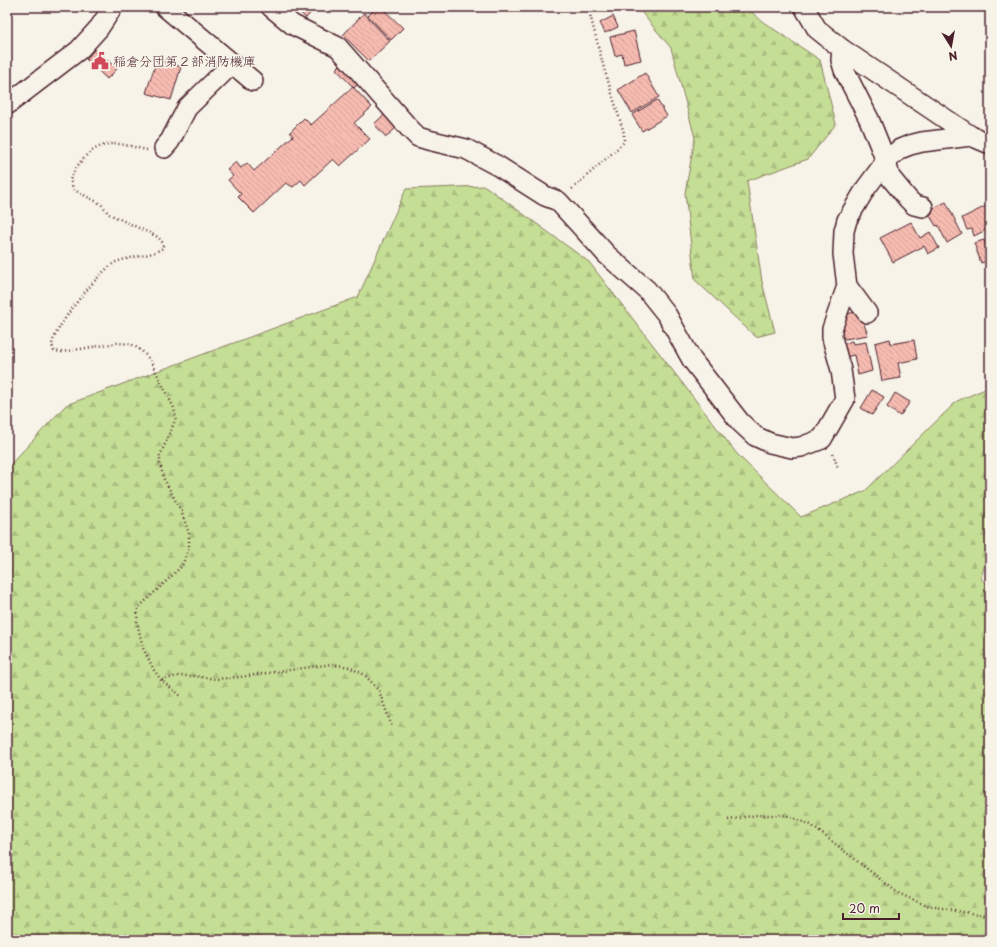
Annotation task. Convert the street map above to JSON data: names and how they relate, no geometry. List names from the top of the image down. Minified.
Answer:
{"places":{"public building":["稲倉分団第２部消防機庫"]},"scale_bar":"20 m","north":"bottom"}
